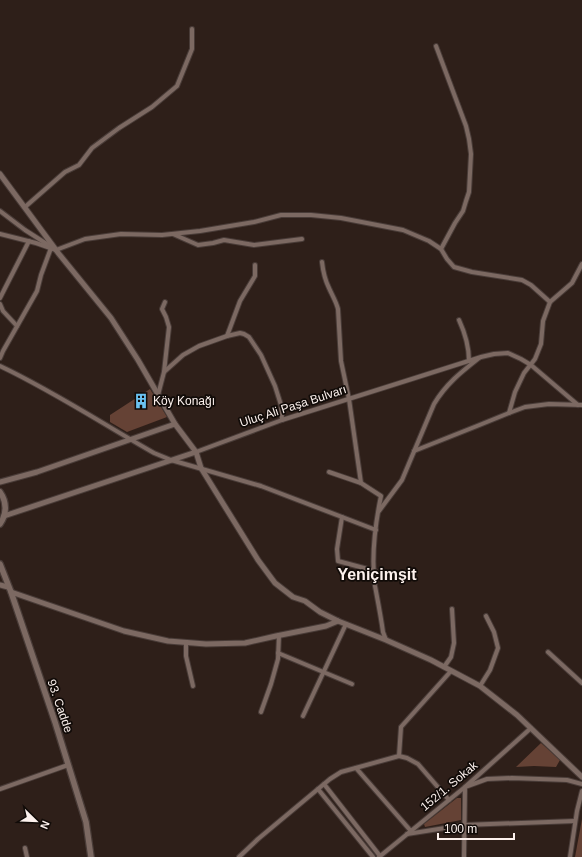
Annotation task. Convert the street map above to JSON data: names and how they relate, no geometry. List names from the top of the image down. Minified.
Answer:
{"streets":{"main road":["93. Cadde"],"street":["Uluç Ali Paşa Bulvarı","152/1. Sokak"]},"districts":["Yeniçimşit"],"places":{"building":["Köy Konağı"]},"scale_bar":"100 m","north":"bottom right"}
